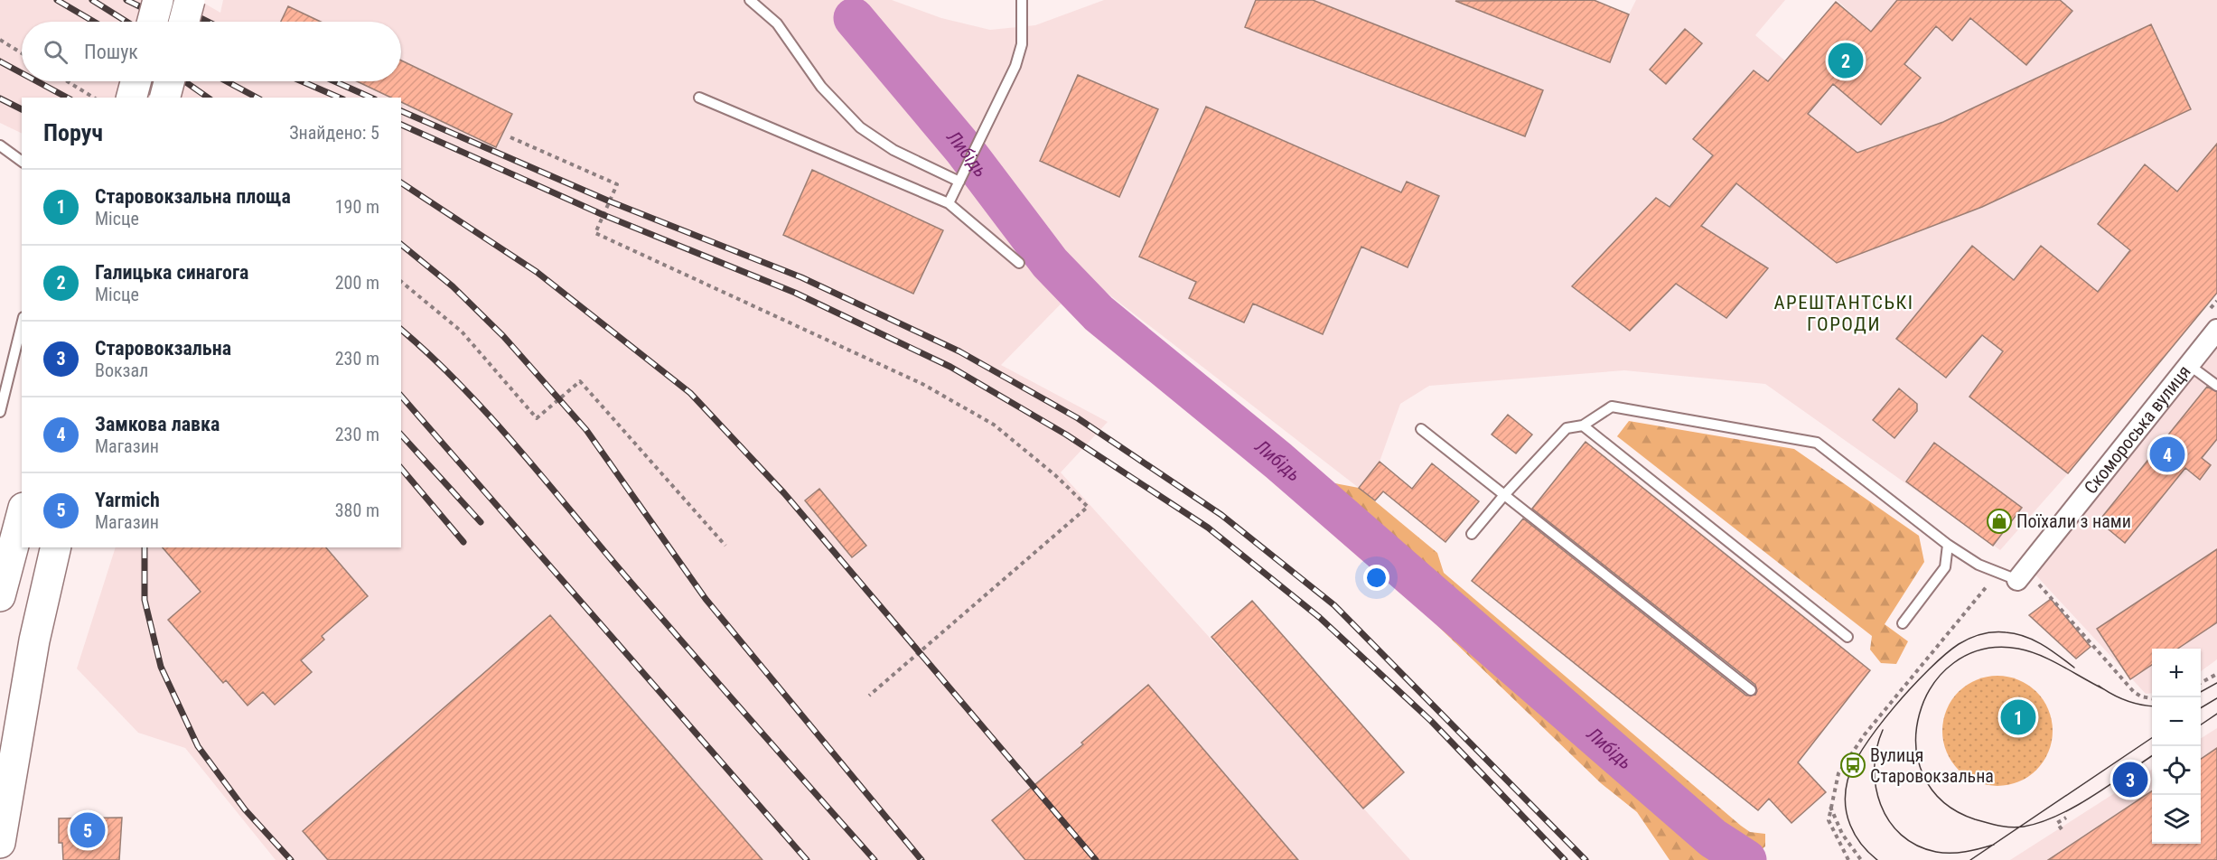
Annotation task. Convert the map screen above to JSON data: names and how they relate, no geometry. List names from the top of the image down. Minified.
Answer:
{"streets":{"street":["Скомороська вулиця"]},"districts":["АРЕШТАНТСЬКІ ГОРОДИ"],"water":["Либідь"],"places":{"shop":["Поїхали з нами"],"bus stop":["Вулиця Старовокзальна"]},"page":{"search":"Пошук","pins":["2","4","1","3","5"],"heading":["Поруч","Знайдено: 5"],"list":[{"mark":"1","name":"Старовокзальна площа","note":"Місце","value":"190 m"},{"mark":"2","name":"Галицька синагога","note":"Місце","value":"200 m"},{"mark":"3","name":"Старовокзальна","note":"Вокзал","value":"230 m"},{"mark":"4","name":"Замкова лавка","note":"Магазин","value":"230 m"},{"mark":"5","name":"Yarmich","note":"Магазин","value":"380 m"}],"map_buttons":["+","−"]}}
